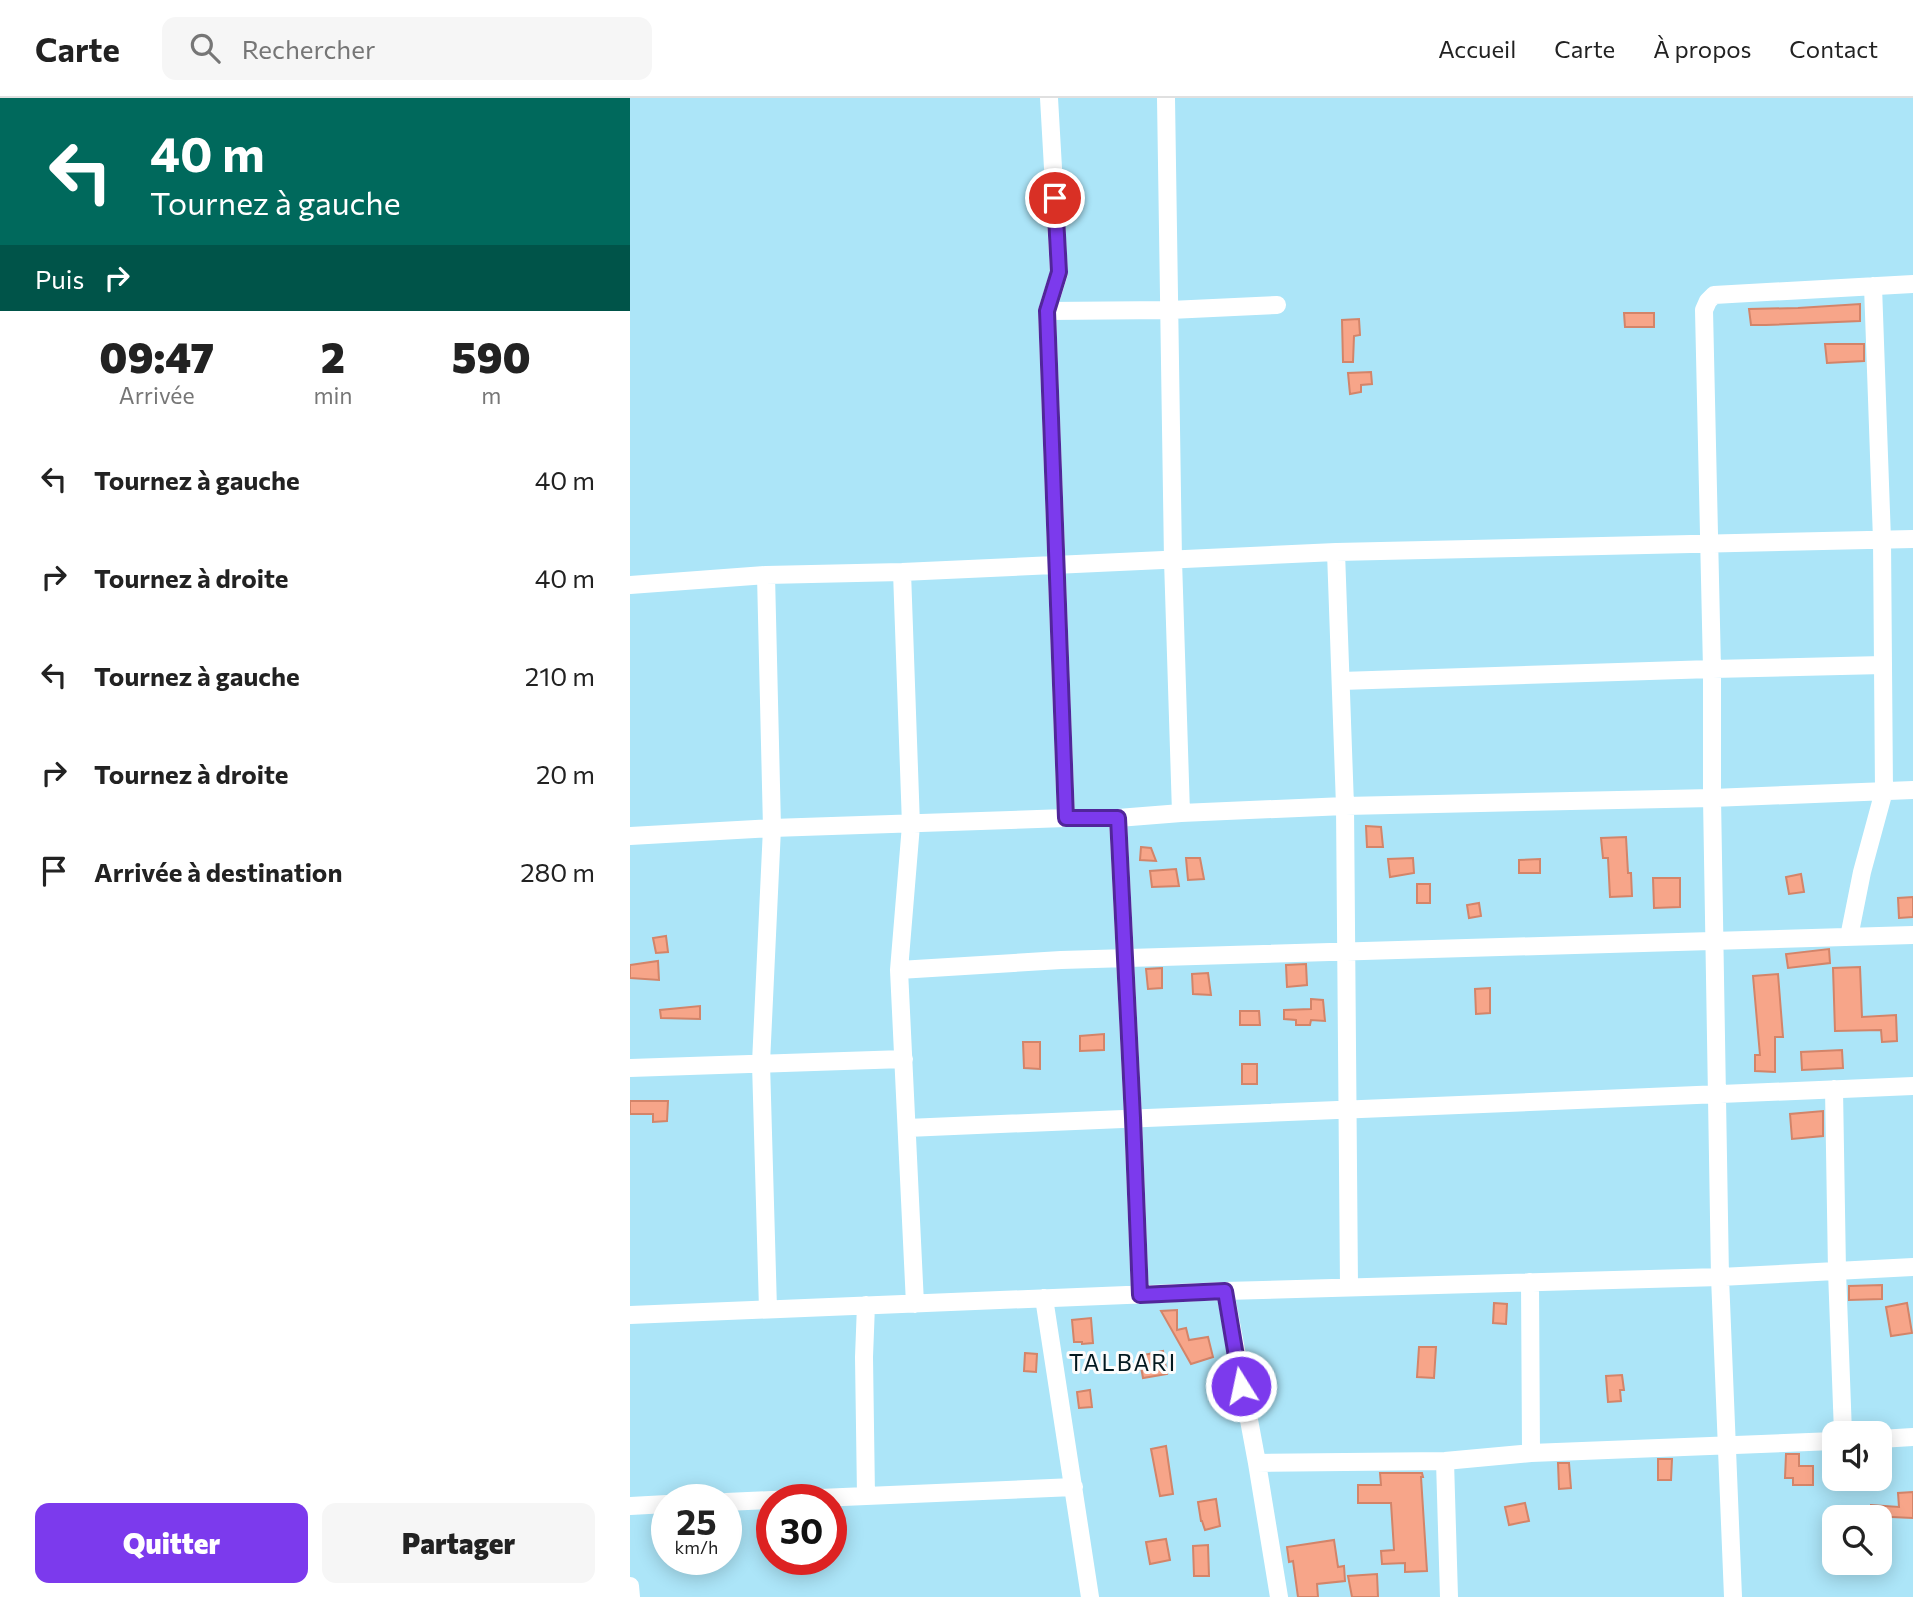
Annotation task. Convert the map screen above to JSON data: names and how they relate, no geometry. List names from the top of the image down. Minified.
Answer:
{"districts":["TALBARI"],"page":{"header":"Carte","search":"Rechercher","nav":["Accueil","Carte","À propos","Contact"],"turn":["40 m","Tournez à gauche"],"then":"Puis","eta":["09:47","Arrivée","2","min","590","m"],"list":[{"name":"Tournez à gauche","value":"40 m"},{"name":"Tournez à droite","value":"40 m"},{"name":"Tournez à gauche","value":"210 m"},{"name":"Tournez à droite","value":"20 m"},{"name":"Arrivée à destination","value":"280 m"}],"speed":"25 km/h","limit":"30","buttons":["Quitter","Partager"]}}
